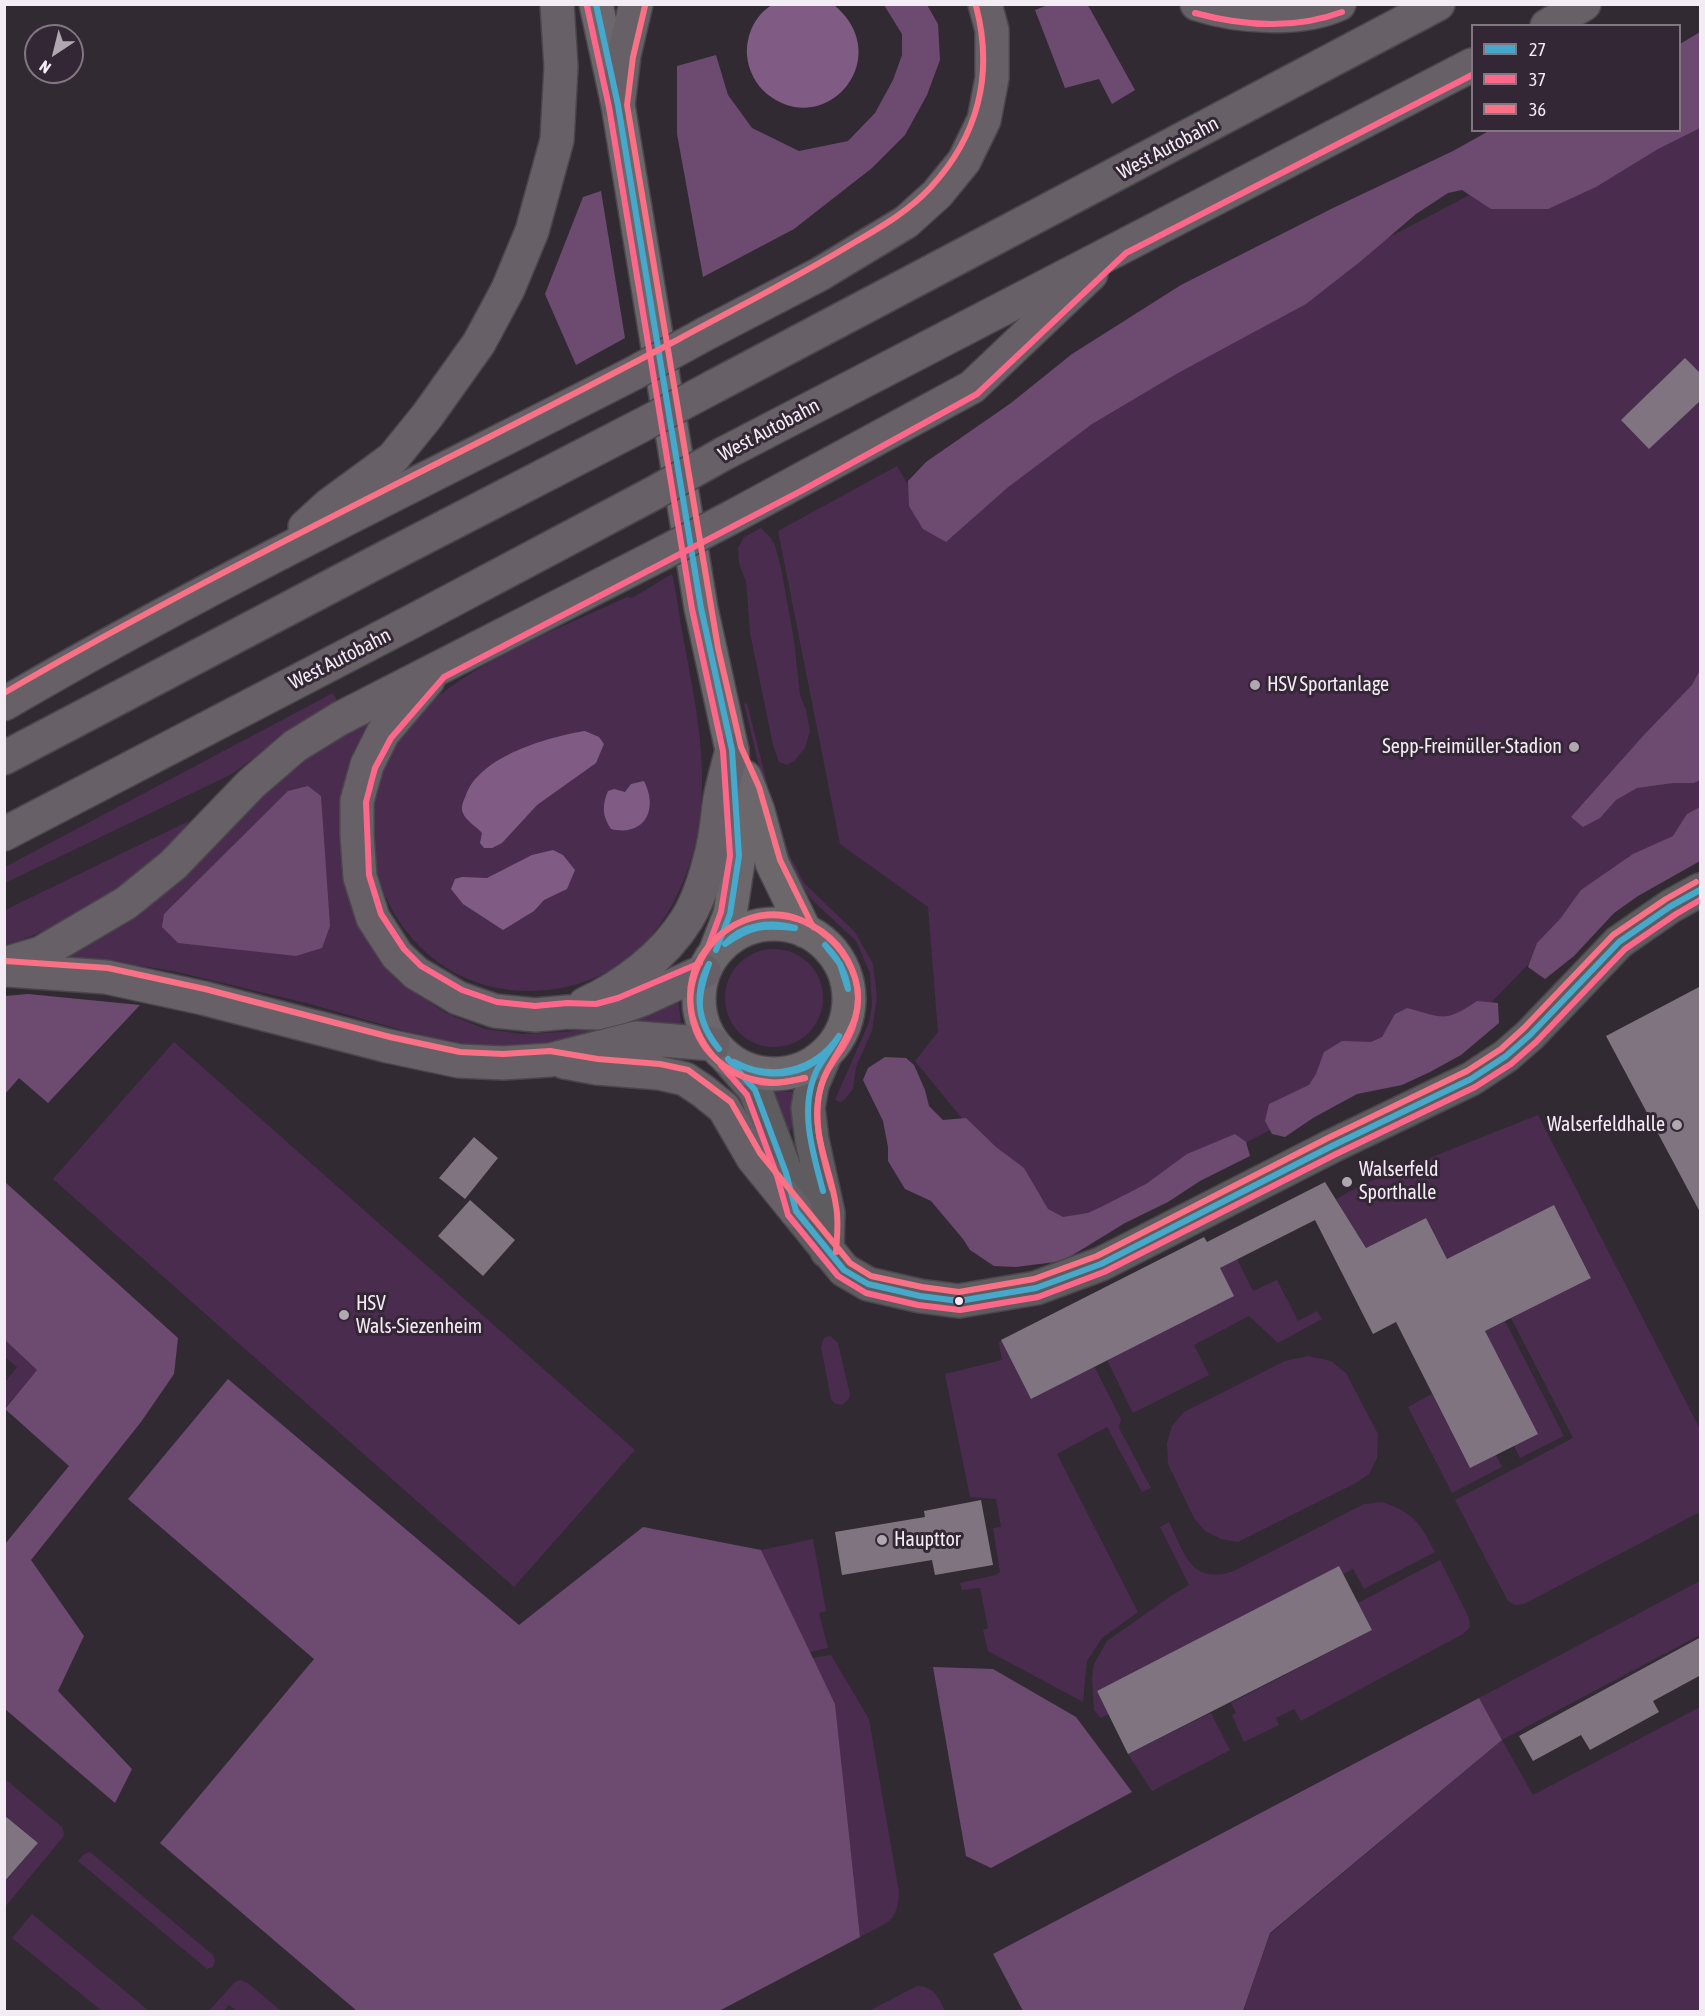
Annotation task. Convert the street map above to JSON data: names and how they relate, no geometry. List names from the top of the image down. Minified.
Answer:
{"streets":{"highway":["West Autobahn"]},"places":["HSV Sportanlage","Sepp-Freimüller-Stadion","Walserfeldhalle","Walserfeld Sporthalle","HSV Wals-Siezenheim","Haupttor"],"lines":["transit line 27","transit line 37","transit line 36"],"legend":["27","37","36"],"north":"bottom left"}
